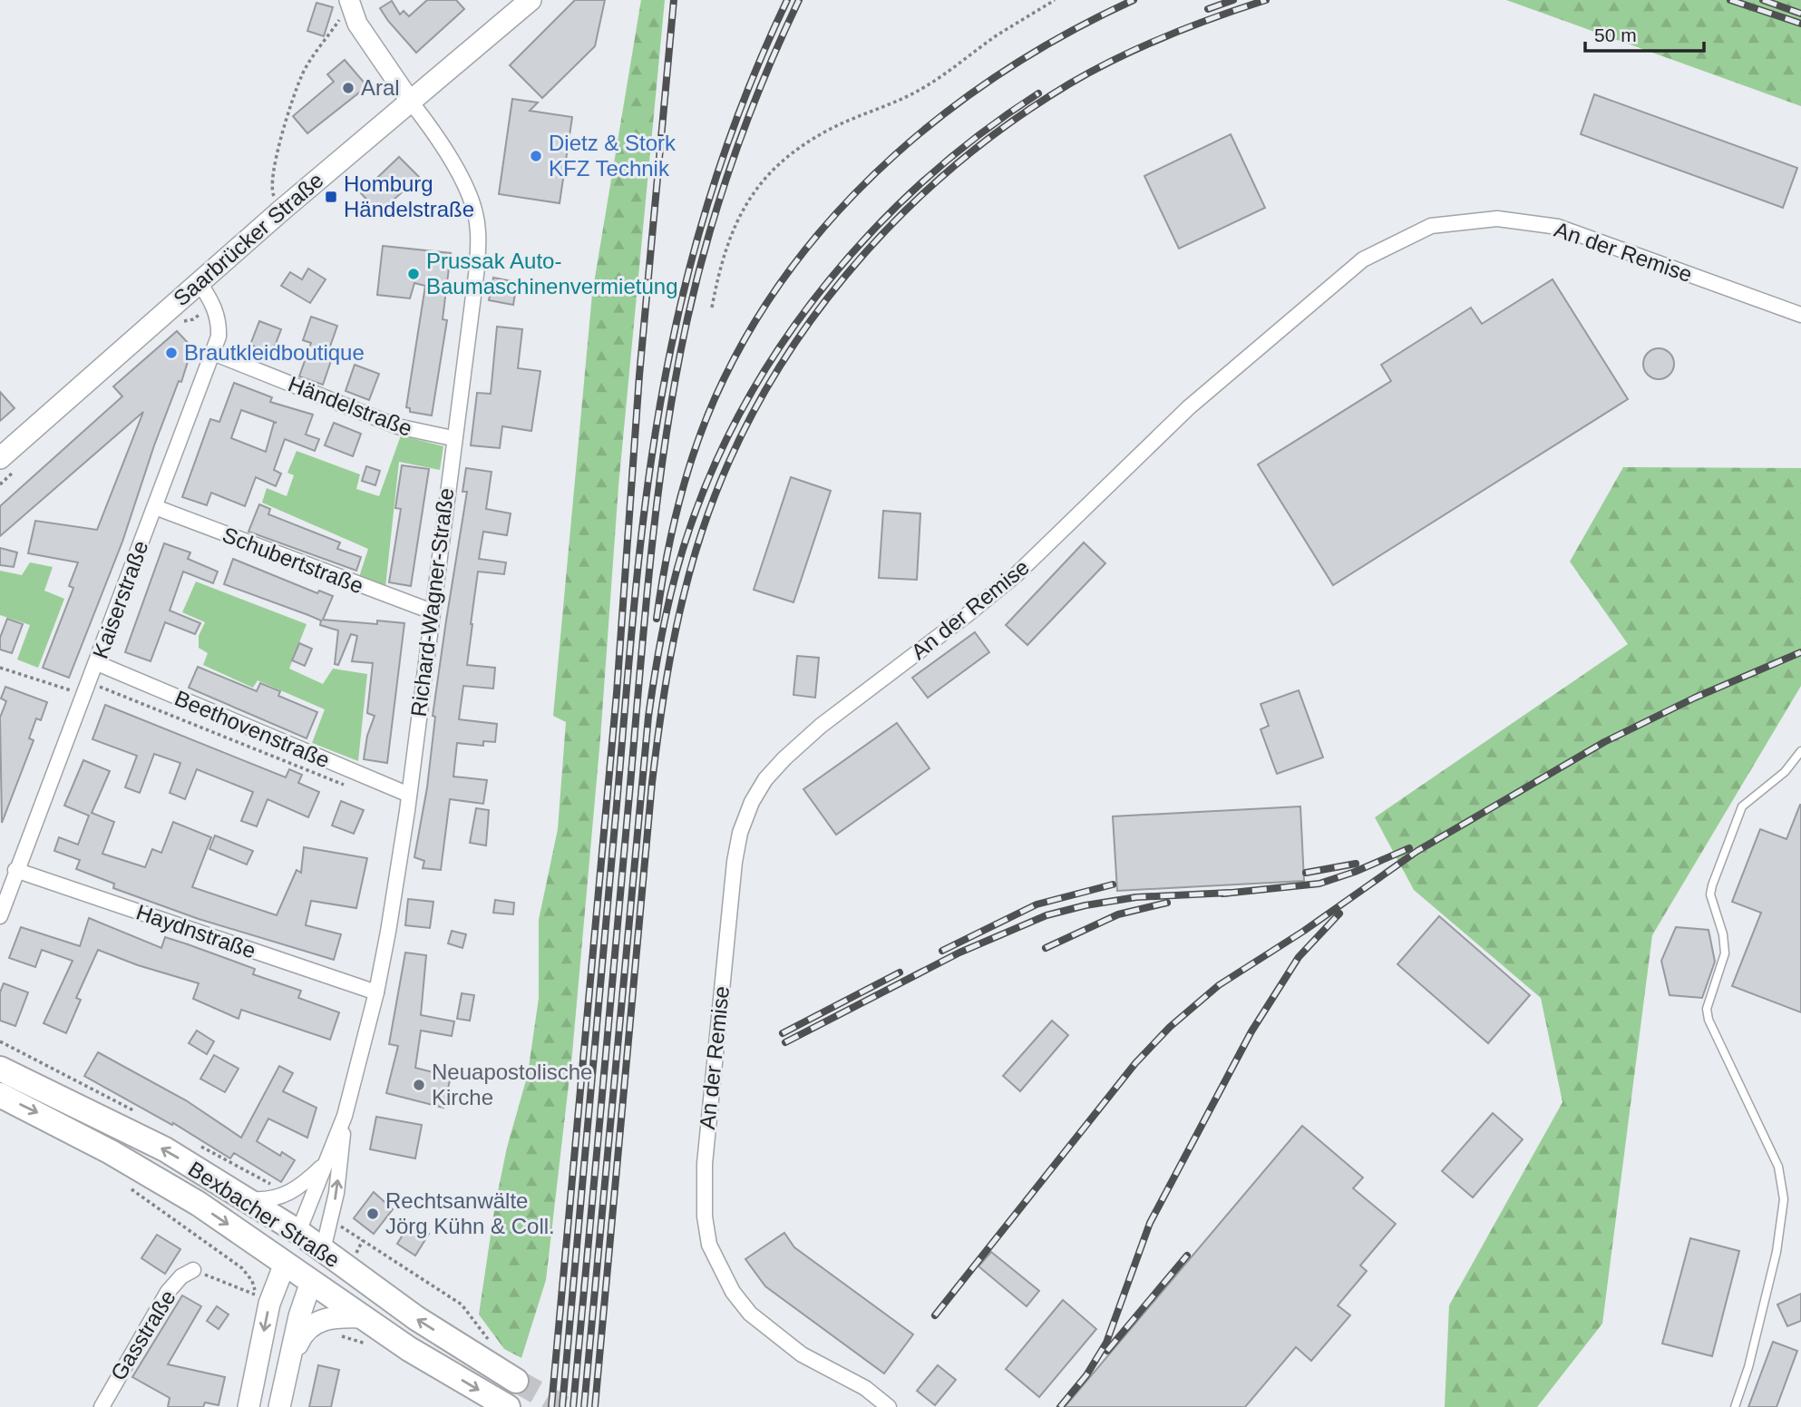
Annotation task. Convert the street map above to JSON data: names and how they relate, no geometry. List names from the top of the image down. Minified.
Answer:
{"streets":{"main road":["Saarbrücker Straße","Bexbacher Straße"],"street":["An der Remise","Händelstraße","Schubertstraße","Kaiserstraße","Richard-Wagner-Straße","Beethovenstraße","Haydnstraße","Gasstraße"]},"crossings":[["Saarbrücker Straße","Kaiserstraße"],["Saarbrücker Straße","Richard-Wagner-Straße"],["Händelstraße","Kaiserstraße"],["Händelstraße","Richard-Wagner-Straße"],["Schubertstraße","Kaiserstraße"],["Schubertstraße","Richard-Wagner-Straße"],["Kaiserstraße","Beethovenstraße"],["Kaiserstraße","Haydnstraße"],["Richard-Wagner-Straße","Beethovenstraße"],["Richard-Wagner-Straße","Haydnstraße"],["Richard-Wagner-Straße","Bexbacher Straße"]],"places":{"other":["Aral","Dietz & Stork KFZ Technik","Prussak Auto- Baumaschinenvermietung","Brautkleidboutique","Neuapostolische Kirche","Rechtsanwälte Jörg Kühn & Coll."],"transit":["Homburg Händelstraße"]},"scale_bar":"50 m"}
